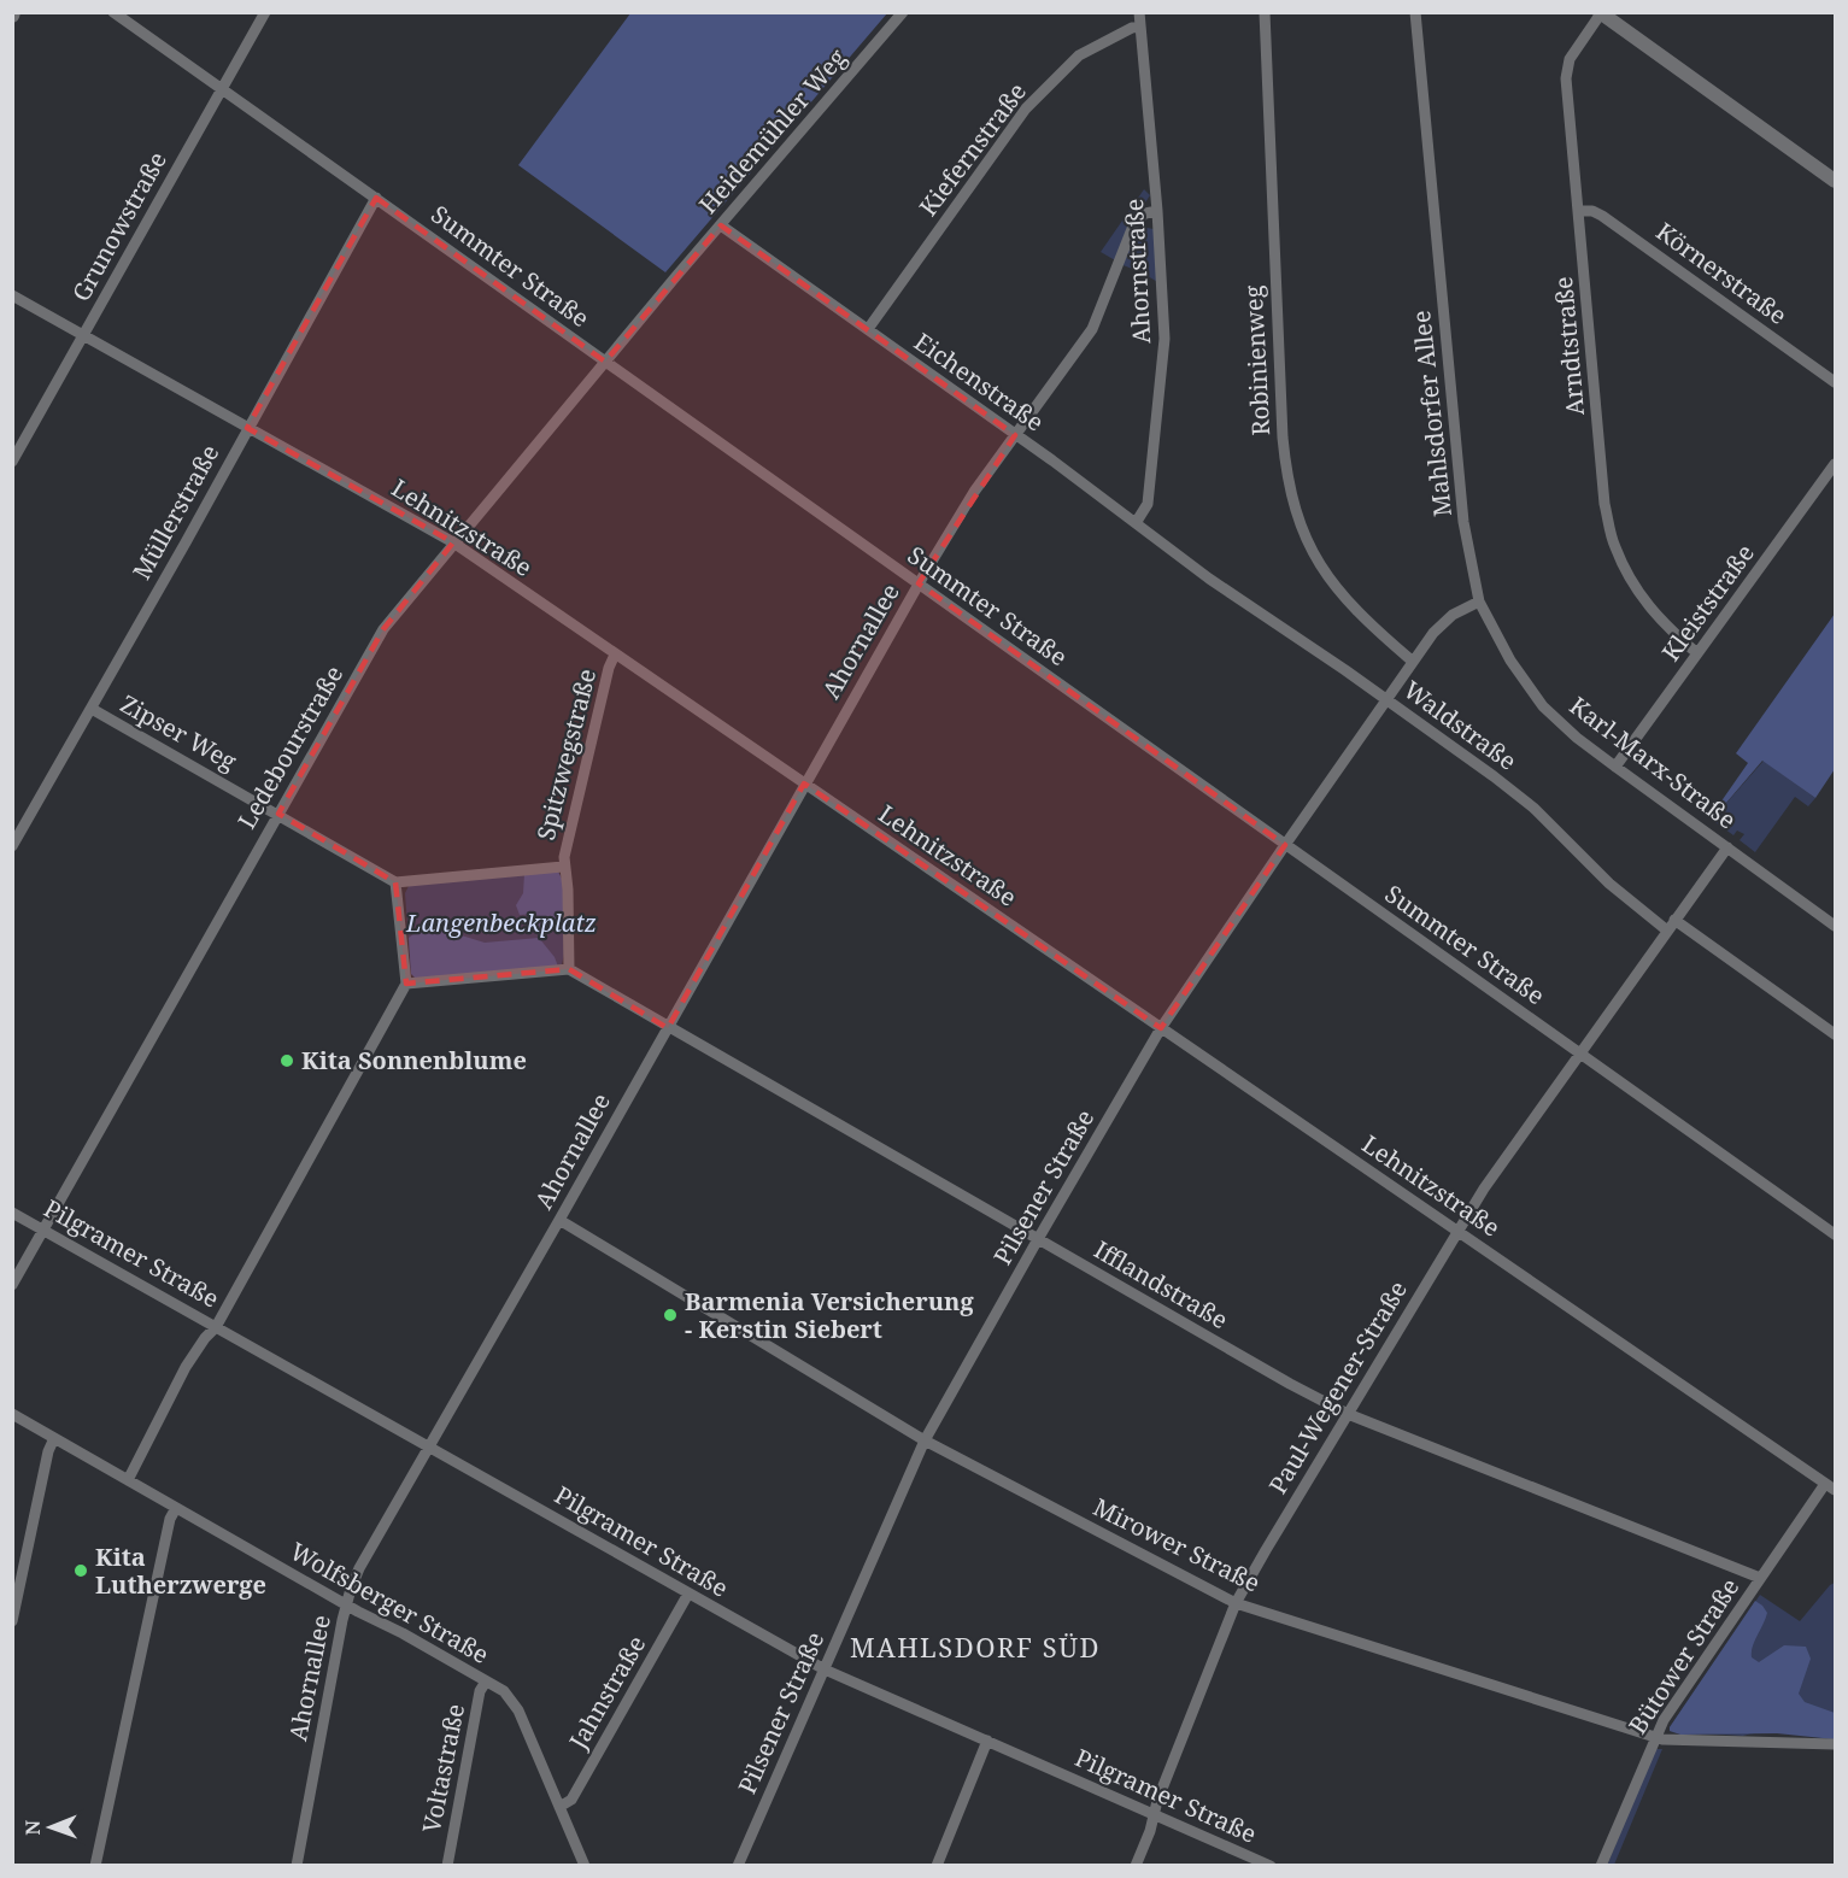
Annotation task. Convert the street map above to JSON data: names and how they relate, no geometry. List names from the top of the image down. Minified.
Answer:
{"streets":{"street":["Heidemühler Weg","Kiefernstraße","Grunowstraße","Summter Straße","Ahornstraße","Körnerstraße","Arndtstraße","Robinienweg","Eichenstraße","Mahlsdorfer Allee","Müllerstraße","Lehnitzstraße","Kleiststraße","Ahornallee","Waldstraße","Zipser Weg","Ledebourstraße","Spitzwegstraße","Karl-Marx-Straße","Pilsener Straße","Pilgramer Straße","Ifflandstraße","Paul-Wegener-Straße","Mirower Straße","Wolfsberger Straße","Bütower Straße","Jahnstraße","Voltastraße"]},"crossings":[["Heidemühler Weg","Eichenstraße"],["Heidemühler Weg","Ledebourstraße"],["Kiefernstraße","Ahornstraße"],["Kiefernstraße","Eichenstraße"],["Grunowstraße","Summter Straße"],["Grunowstraße","Lehnitzstraße"],["Summter Straße","Müllerstraße"],["Summter Straße","Ahornallee"],["Summter Straße","Ledebourstraße"],["Summter Straße","Pilsener Straße"],["Summter Straße","Paul-Wegener-Straße"],["Ahornstraße","Eichenstraße"],["Ahornstraße","Ahornallee"],["Körnerstraße","Arndtstraße"],["Arndtstraße","Kleiststraße"],["Eichenstraße","Ahornallee"],["Eichenstraße","Waldstraße"],["Mahlsdorfer Allee","Karl-Marx-Straße"],["Müllerstraße","Lehnitzstraße"],["Müllerstraße","Zipser Weg"],["Lehnitzstraße","Ahornallee"],["Lehnitzstraße","Ledebourstraße"],["Lehnitzstraße","Spitzwegstraße"],["Lehnitzstraße","Pilsener Straße"],["Lehnitzstraße","Paul-Wegener-Straße"],["Lehnitzstraße","Bütower Straße"],["Kleiststraße","Karl-Marx-Straße"],["Ahornallee","Pilgramer Straße"],["Ahornallee","Ifflandstraße"],["Ahornallee","Mirower Straße"],["Ahornallee","Wolfsberger Straße"],["Waldstraße","Pilsener Straße"],["Waldstraße","Paul-Wegener-Straße"],["Zipser Weg","Ledebourstraße"],["Ledebourstraße","Pilgramer Straße"],["Karl-Marx-Straße","Paul-Wegener-Straße"],["Pilsener Straße","Pilgramer Straße"],["Pilsener Straße","Ifflandstraße"],["Pilsener Straße","Mirower Straße"],["Pilgramer Straße","Paul-Wegener-Straße"],["Pilgramer Straße","Jahnstraße"],["Ifflandstraße","Paul-Wegener-Straße"],["Ifflandstraße","Bütower Straße"],["Paul-Wegener-Straße","Mirower Straße"],["Mirower Straße","Bütower Straße"],["Wolfsberger Straße","Jahnstraße"],["Wolfsberger Straße","Voltastraße"]],"districts":["MAHLSDORF SÜD"],"parks":["Langenbeckplatz"],"places":["Kita Sonnenblume","Barmenia Versicherung - Kerstin Siebert","Kita Lutherzwerge"],"north":"left"}
